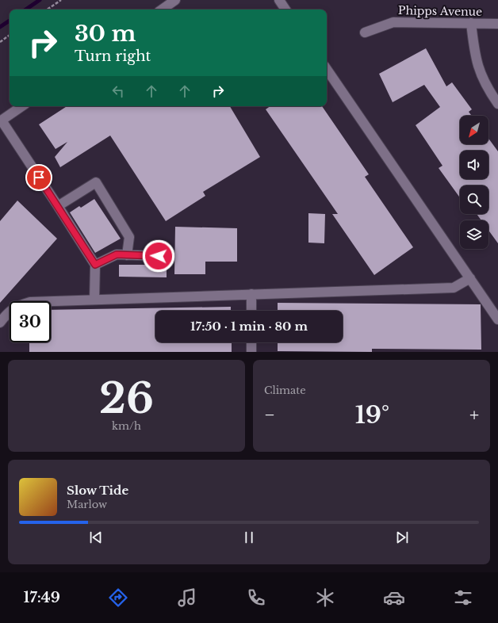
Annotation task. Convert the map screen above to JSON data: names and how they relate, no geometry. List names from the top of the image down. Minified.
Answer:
{"streets":{"street":["Phipps Avenue"]},"north":"bottom left","page":{"turn":["30 m","Turn right"],"limit":"30","trip":"17:50 · 1 min · 80 m","tile":[["26","km/h"],"Climate"],"heat":["−","19°","+"],"song":["Slow Tide","Marlow"],"tabs":"17:49"}}
